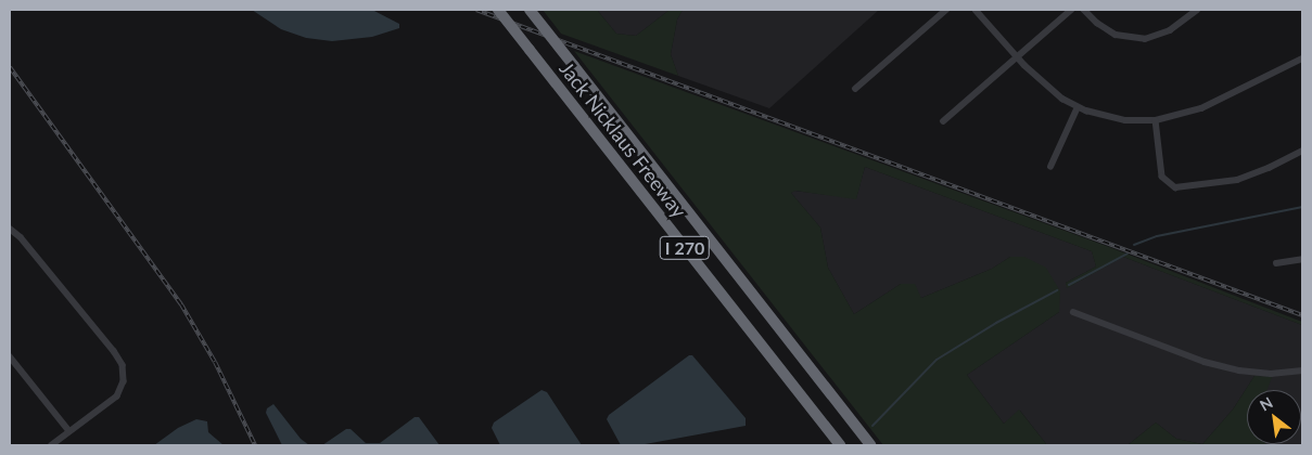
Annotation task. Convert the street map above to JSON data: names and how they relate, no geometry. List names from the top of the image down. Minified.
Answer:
{"streets":{"highway":["Jack Nicklaus Freeway","I 270"]},"north":"top left"}
